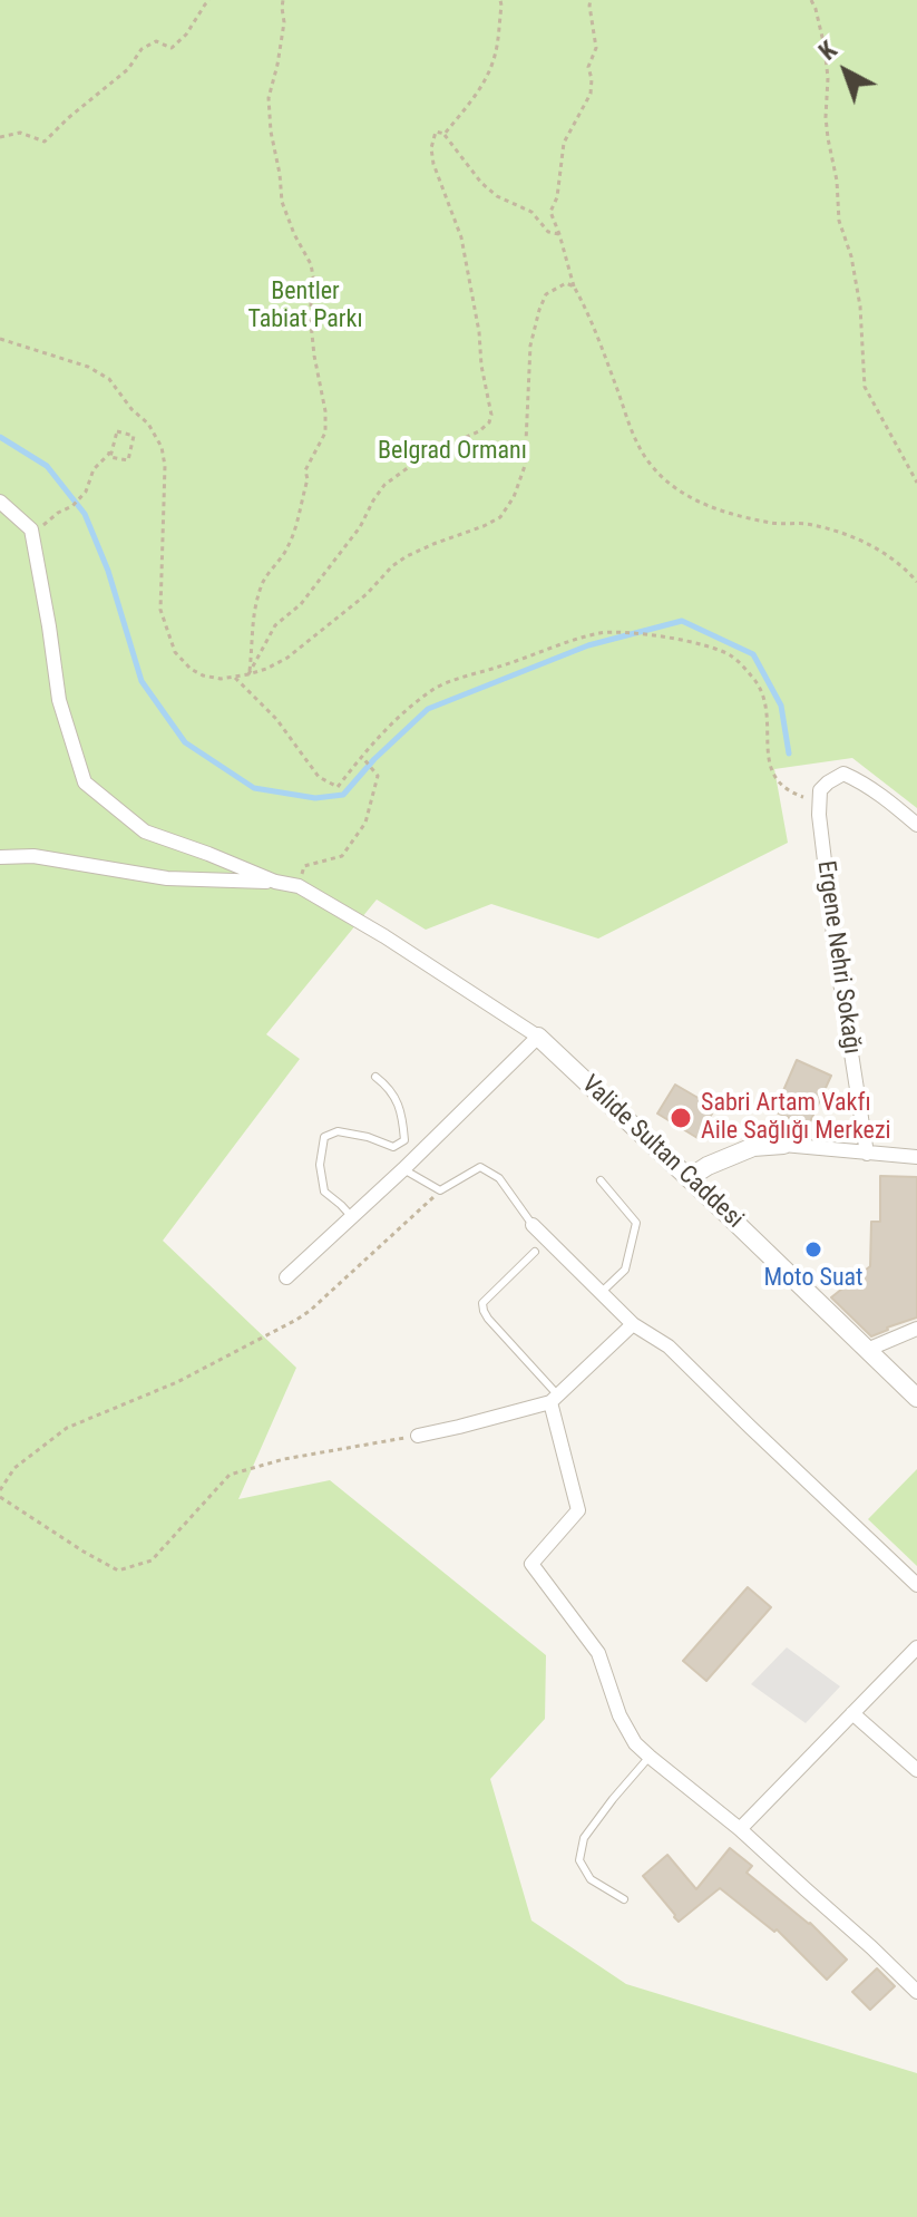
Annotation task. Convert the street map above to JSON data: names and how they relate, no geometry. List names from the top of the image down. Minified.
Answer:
{"streets":{"street":["Ergene Nehri Sokağı","Valide Sultan Caddesi"]},"parks":["Bentler Tabiat Parkı","Belgrad Ormanı"],"places":["Sabri Artam Vakfı Aile Sağlığı Merkezi","Moto Suat"],"north":"top left"}
